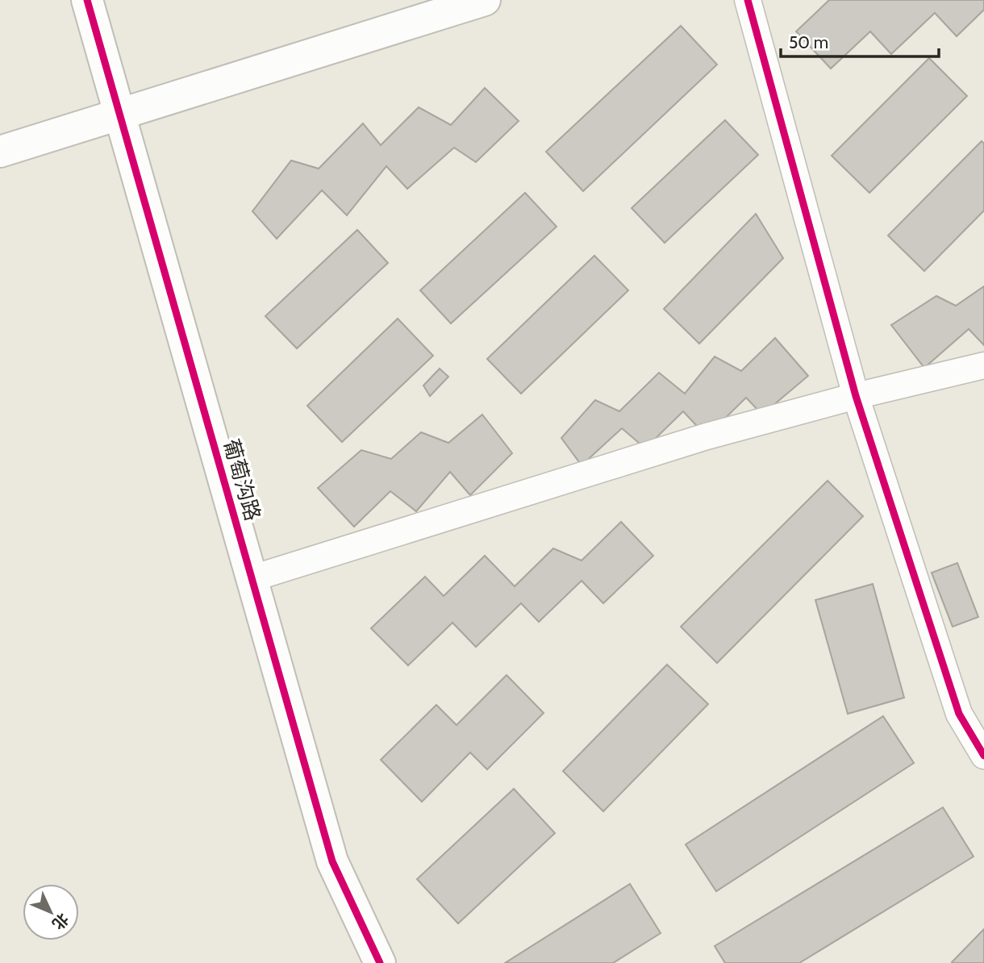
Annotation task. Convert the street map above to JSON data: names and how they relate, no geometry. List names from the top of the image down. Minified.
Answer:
{"streets":{"street":["葡萄沟路"]},"scale_bar":"50 m","north":"bottom right"}
